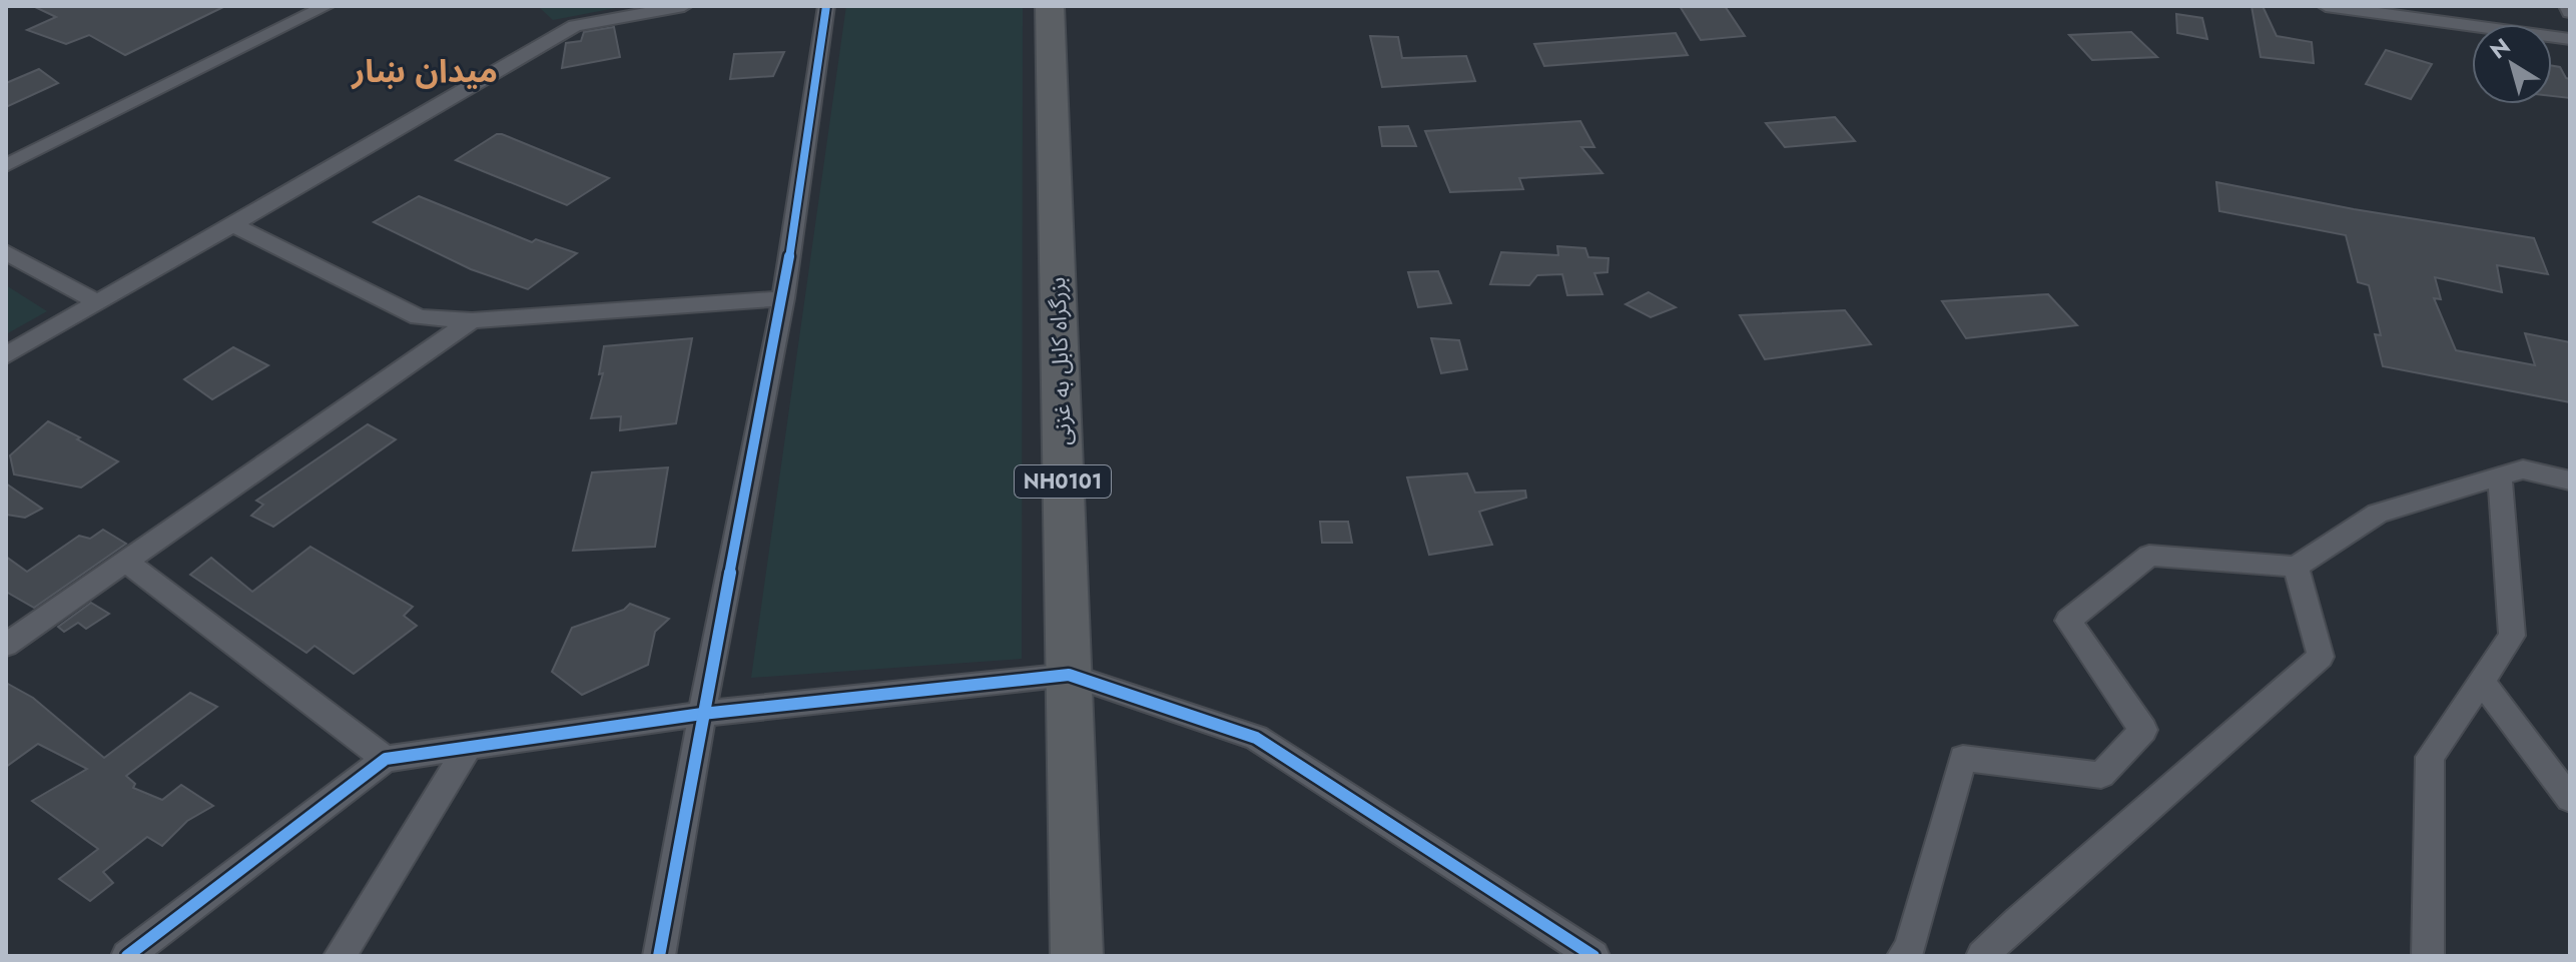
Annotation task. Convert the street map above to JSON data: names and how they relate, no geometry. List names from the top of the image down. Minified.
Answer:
{"streets":{"highway":["بزرگراه کابل به غزنی","NH0101"]},"districts":["میدان ښار"],"north":"top left"}
